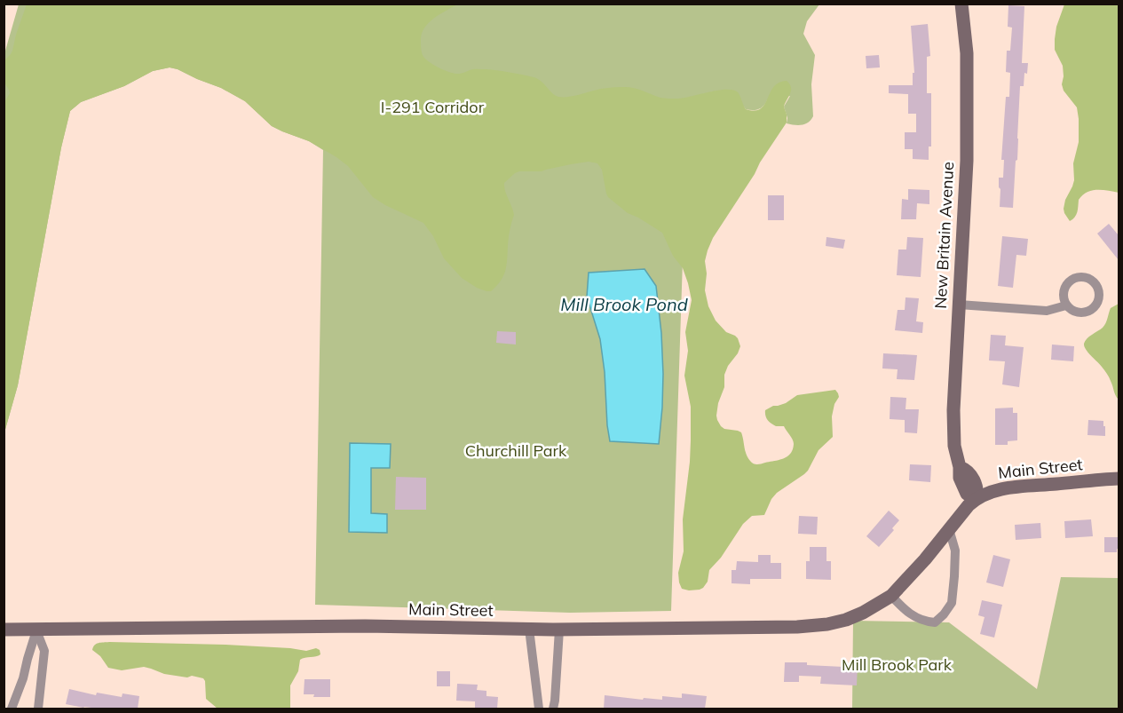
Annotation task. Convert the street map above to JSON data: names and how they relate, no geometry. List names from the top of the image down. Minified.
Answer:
{"streets":{"main road":["New Britain Avenue","Main Street"]},"crossings":[["New Britain Avenue","Main Street"]],"water":["Mill Brook Pond"],"parks":["I-291 Corridor","Churchill Park","Mill Brook Park"]}
